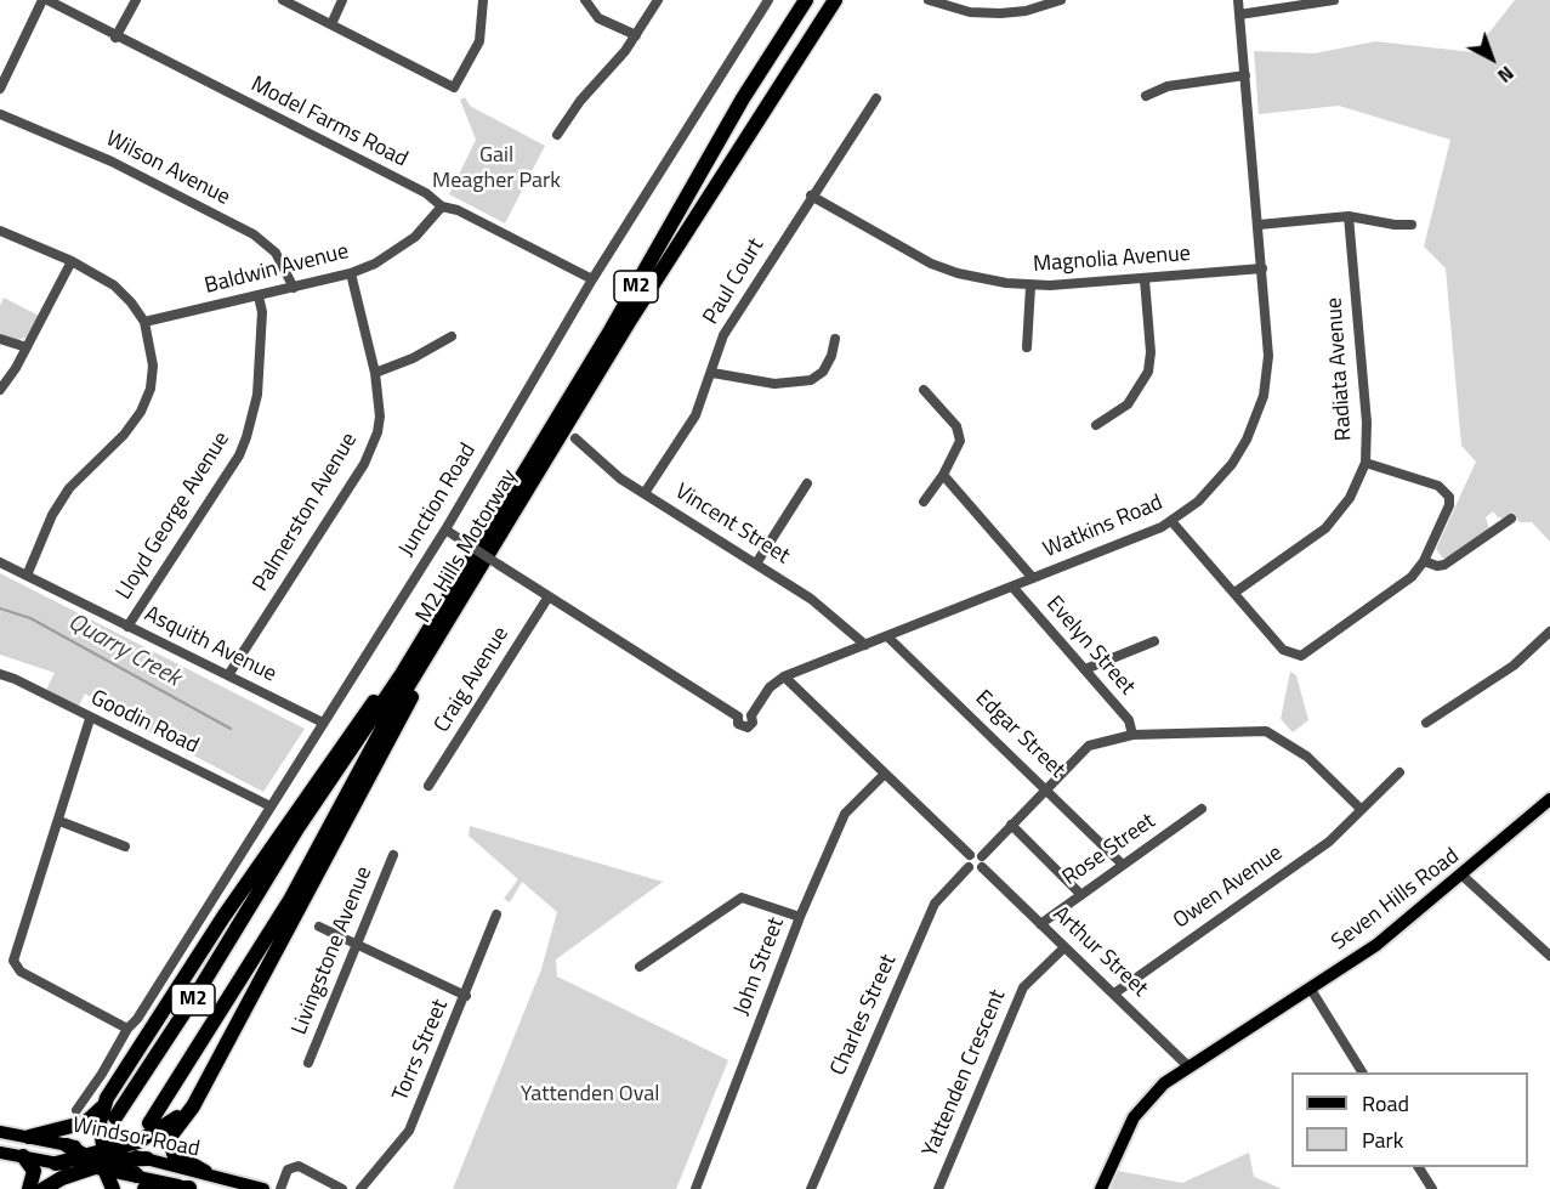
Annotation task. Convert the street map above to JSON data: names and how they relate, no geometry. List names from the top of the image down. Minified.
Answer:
{"streets":{"highway":["M2","M2 Hills Motorway"],"main road":["Seven Hills Road","Windsor Road"],"street":["Model Farms Road","Wilson Avenue","Magnolia Avenue","Baldwin Avenue","Paul Court","Radiata Avenue","Junction Road","Palmerston Avenue","Lloyd George Avenue","Vincent Street","Watkins Road","Asquith Avenue","Evelyn Street","Craig Avenue","Goodin Road","Edgar Street","Rose Street","Owen Avenue","Livingstone Avenue","Arthur Street","John Street","Charles Street","Torrs Street","Yattenden Crescent"]},"crossings":[["Model Farms Road","Baldwin Avenue"],["Model Farms Road","Junction Road"],["Wilson Avenue","Baldwin Avenue"],["Magnolia Avenue","Paul Court"],["Magnolia Avenue","Watkins Road"],["Baldwin Avenue","Palmerston Avenue"],["Baldwin Avenue","Lloyd George Avenue"],["Paul Court","Vincent Street"],["Junction Road","Asquith Avenue"],["Junction Road","Goodin Road"],["Palmerston Avenue","Asquith Avenue"],["Lloyd George Avenue","Asquith Avenue"],["Vincent Street","Watkins Road"],["Watkins Road","Evelyn Street"],["Watkins Road","Craig Avenue"],["Watkins Road","Edgar Street"],["Edgar Street","Rose Street"],["Rose Street","Arthur Street"],["Owen Avenue","Arthur Street"],["Seven Hills Road","Arthur Street"],["Arthur Street","Yattenden Crescent"]],"water":["Quarry Creek"],"parks":["Gail Meagher Park","Yattenden Oval"],"legend":["Road","Park"],"north":"bottom right"}
